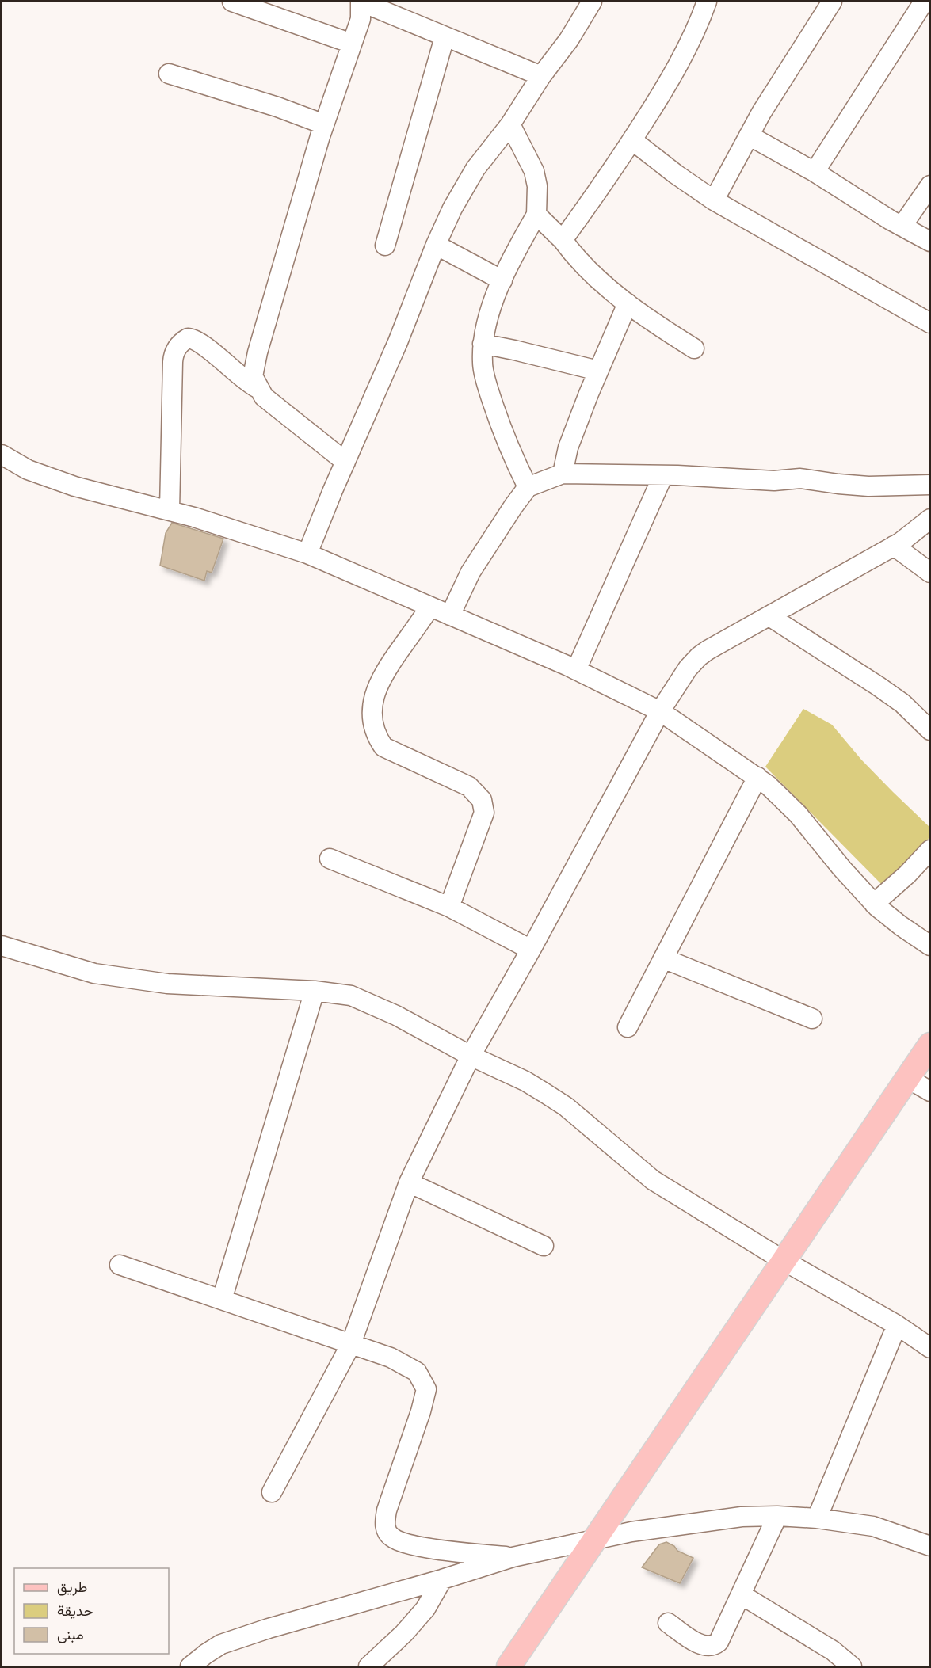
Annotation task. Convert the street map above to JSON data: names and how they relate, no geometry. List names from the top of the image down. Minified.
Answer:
{"legend":["طريق","حديقة","مبنى"]}
